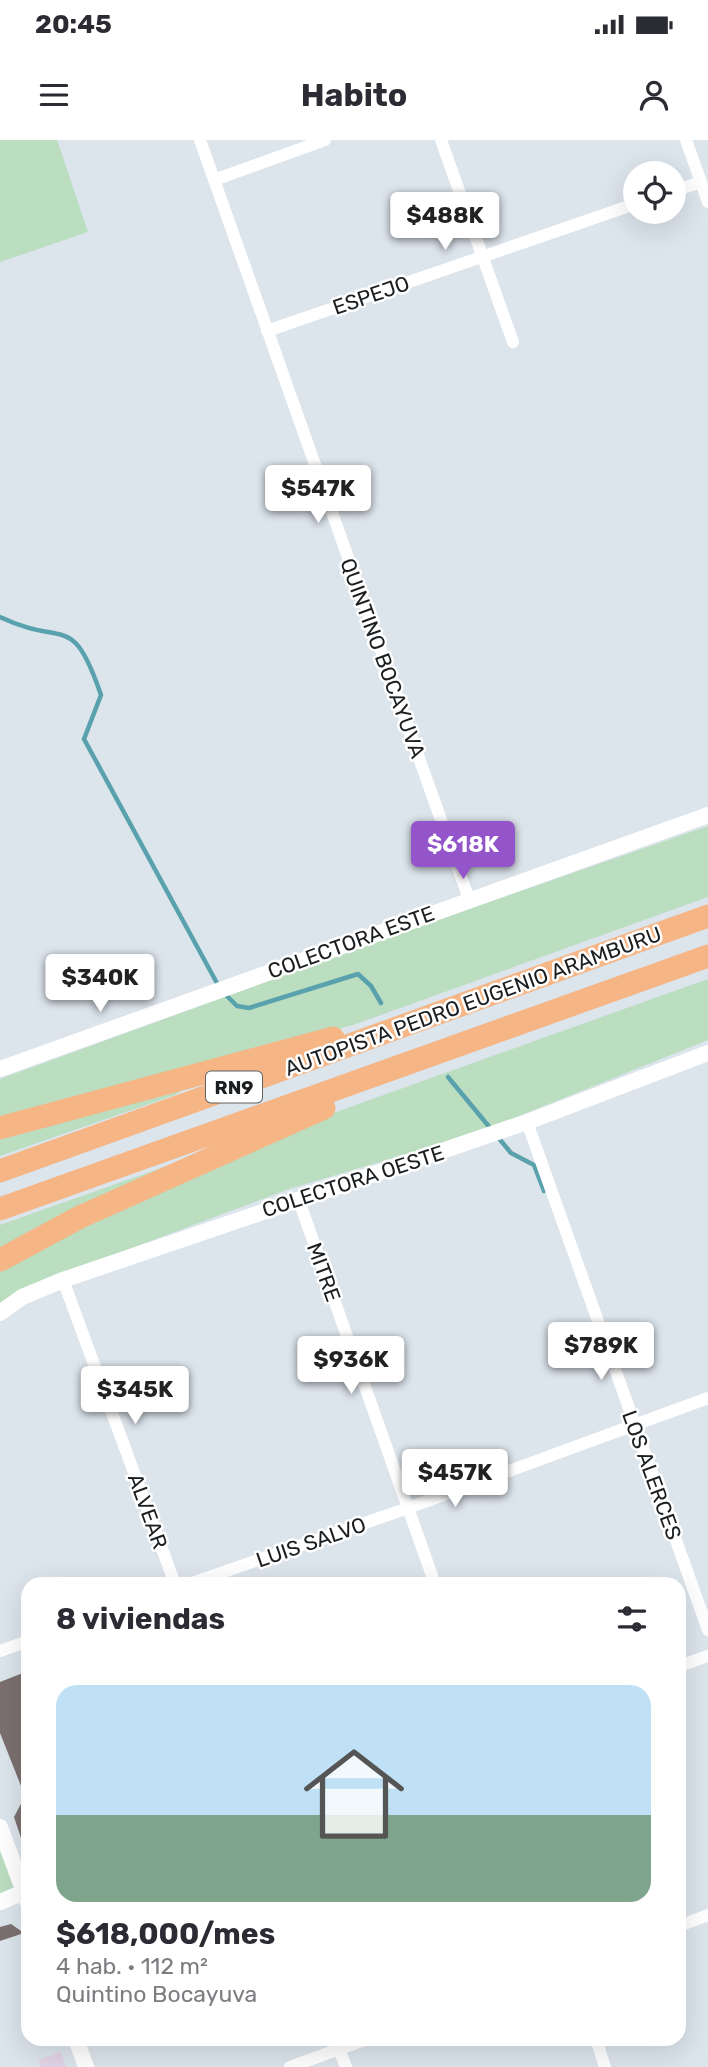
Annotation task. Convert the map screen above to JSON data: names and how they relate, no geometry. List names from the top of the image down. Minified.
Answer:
{"streets":{"highway":["AUTOPISTA PEDRO EUGENIO ARAMBURU","RN9"],"street":["ESPEJO","QUINTINO BOCAYUVA","COLECTORA ESTE","COLECTORA OESTE","MITRE","LOS ALERCES","ALVEAR","LUIS SALVO"]},"crossings":[["ESPEJO","QUINTINO BOCAYUVA"],["QUINTINO BOCAYUVA","COLECTORA ESTE"],["COLECTORA OESTE","MITRE"],["COLECTORA OESTE","LOS ALERCES"],["COLECTORA OESTE","ALVEAR"],["MITRE","LUIS SALVO"],["LOS ALERCES","LUIS SALVO"]],"page":{"status":"20:45","header":"Habito","price":["$488K","$547K","$618K","$340K","$789K","$936K","$345K","$457K"],"heading":"8 viviendas","list":[{"name":"$618,000/mes","note":"4 hab. · 112 m² · Quintino Bocayuva"}]}}
